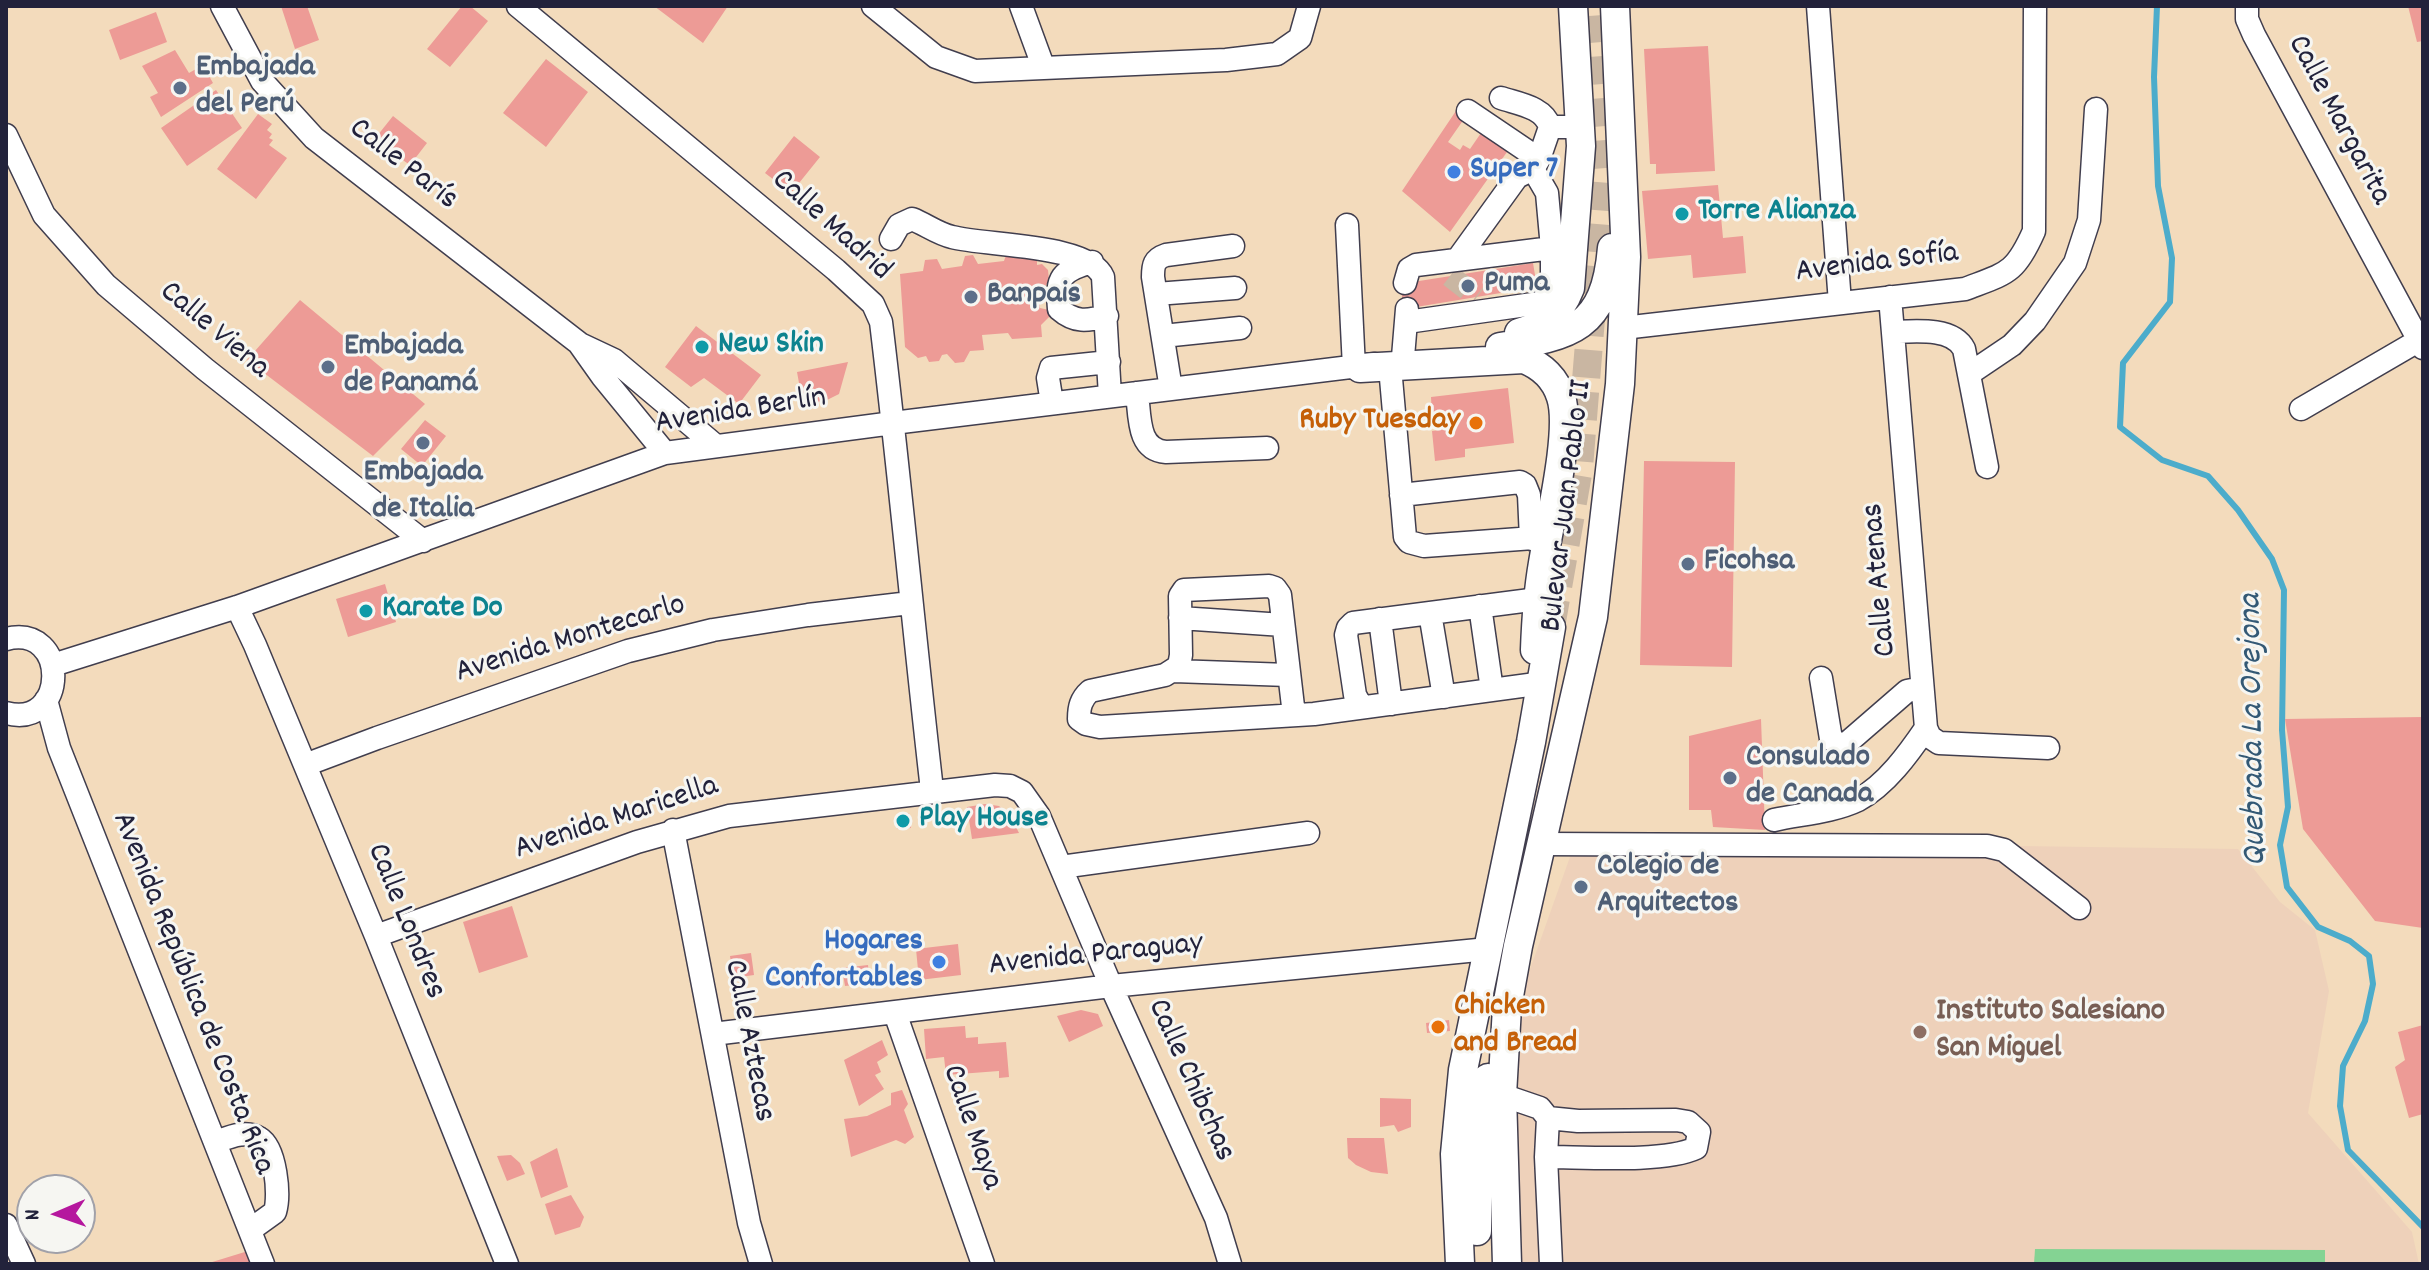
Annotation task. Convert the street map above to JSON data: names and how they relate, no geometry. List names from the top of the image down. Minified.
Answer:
{"streets":{"main road":["Bulevar Juan Pablo II"],"street":["Calle Margarita","Calle París","Calle Madrid","Avenida Sofía","Calle Viena","Avenida Berlín","Calle Atenas","Avenida Montecarlo","Avenida Maricella","Calle Londres","Avenida Paraguay","Avenida República de Costa Rica","Calle Aztecas","Calle Chibchas","Calle Maya"]},"crossings":[["Calle París","Avenida Berlín"],["Calle Madrid","Avenida Berlín"],["Calle Madrid","Avenida Montecarlo"],["Calle Madrid","Avenida Maricella"],["Calle Madrid","Calle Chibchas"],["Avenida Sofía","Bulevar Juan Pablo II"],["Avenida Sofía","Calle Atenas"],["Calle Viena","Avenida Berlín"],["Avenida Berlín","Calle Londres"],["Bulevar Juan Pablo II","Avenida Paraguay"],["Avenida Montecarlo","Calle Londres"],["Avenida Maricella","Calle Londres"],["Avenida Maricella","Calle Aztecas"],["Avenida Maricella","Calle Chibchas"],["Avenida Paraguay","Calle Aztecas"],["Avenida Paraguay","Calle Chibchas"],["Avenida Paraguay","Calle Maya"]],"water":["Quebrada La Orejona"],"places":["Embajada del Perú","Super 7","Torre Alianza","Puma","Banpais","New Skin","Embajada de Panamá","Ruby Tuesday","Embajada de Italia","Ficohsa","Karate Do","Consulado de Canada","Play House","Colegio de Arquitectos","Hogares Confortables","Chicken and Bread","Instituto Salesiano San Miguel"],"north":"left"}
